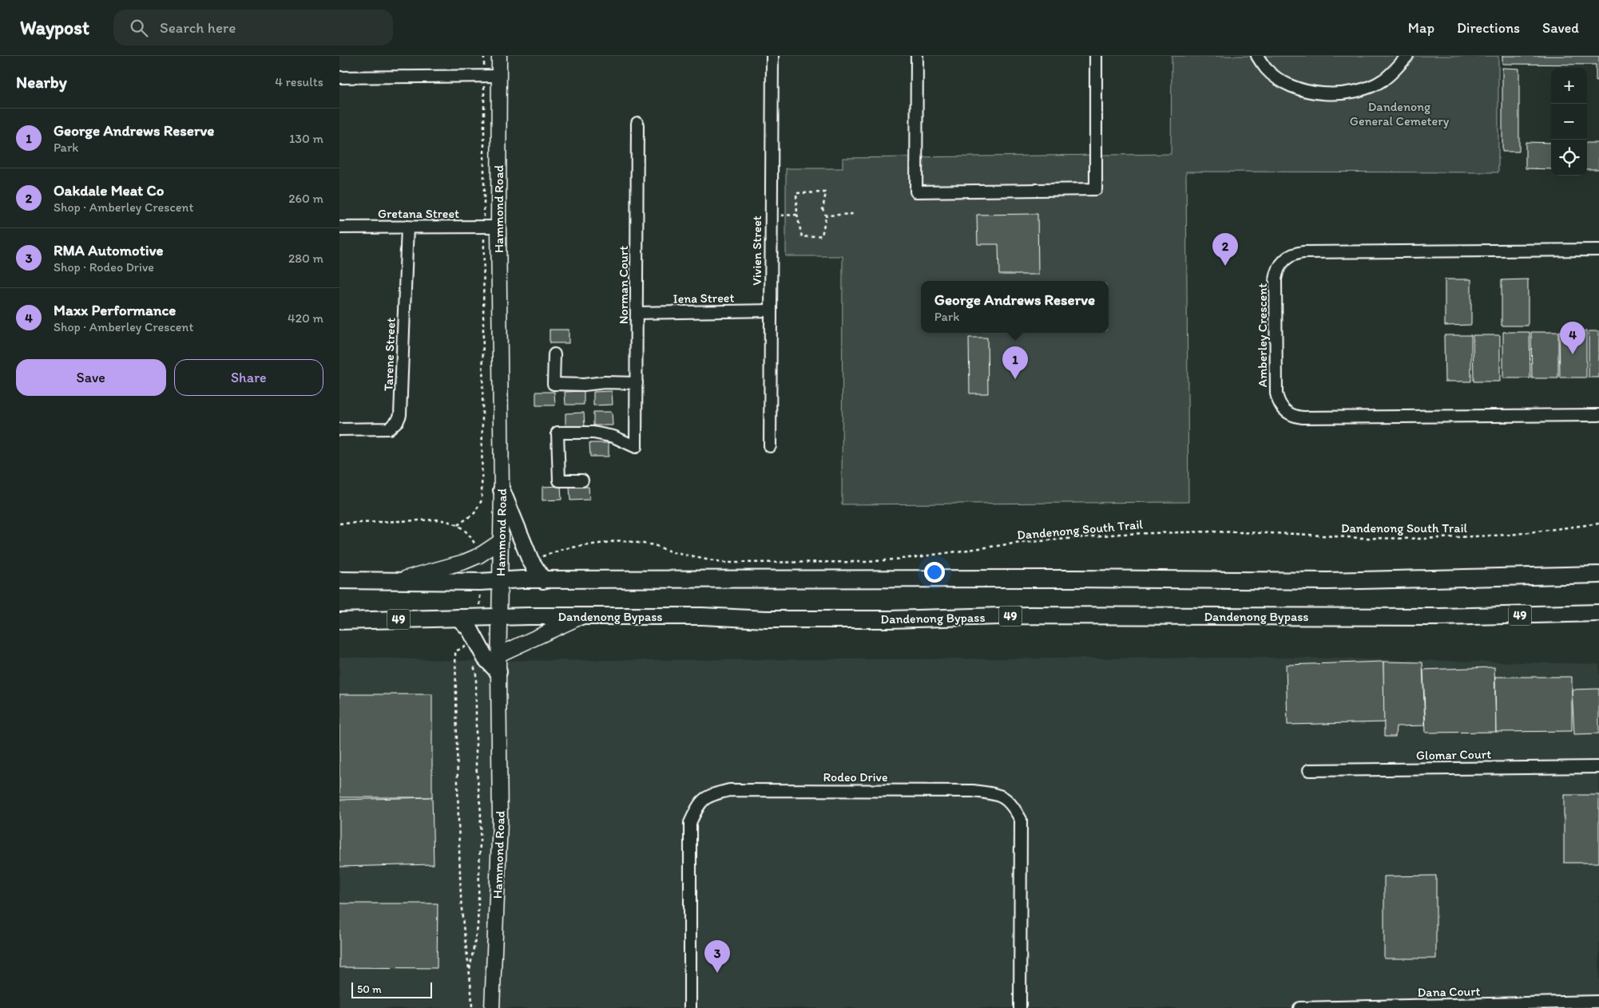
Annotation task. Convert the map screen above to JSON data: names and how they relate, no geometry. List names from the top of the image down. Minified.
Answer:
{"streets":{"highway":["49","Dandenong Bypass"],"main road":["Hammond Road"],"street":["Gretana Street","Vivien Street","Norman Court","Iena Street","Amberley Crescent","Tarene Street","Glomar Court","Rodeo Drive","Dana Court"],"path":["Dandenong South Trail"]},"crossings":[["Hammond Road","Gretana Street"],["Hammond Road","Dandenong Bypass"],["Gretana Street","Tarene Street"],["Vivien Street","Iena Street"],["Norman Court","Iena Street"]],"parks":["Dandenong General Cemetery"],"scale_bar":"50 m","page":{"header":"Waypost","search":"Search here","nav":["Map","Directions","Saved"],"heading":["Nearby","4 results"],"map_buttons":["+","−"],"list":[{"mark":"1","name":"George Andrews Reserve","note":"Park","value":"130 m"},{"mark":"2","name":"Oakdale Meat Co","note":"Shop · Amberley Crescent","value":"260 m"},{"mark":"3","name":"RMA Automotive","note":"Shop · Rodeo Drive","value":"280 m"},{"mark":"4","name":"Maxx Performance","note":"Shop · Amberley Crescent","value":"420 m"}],"pins":["2","4","1","3"],"popup":["George Andrews Reserve","Park"],"buttons":["Save","Share"],"scale":"50 m"}}
